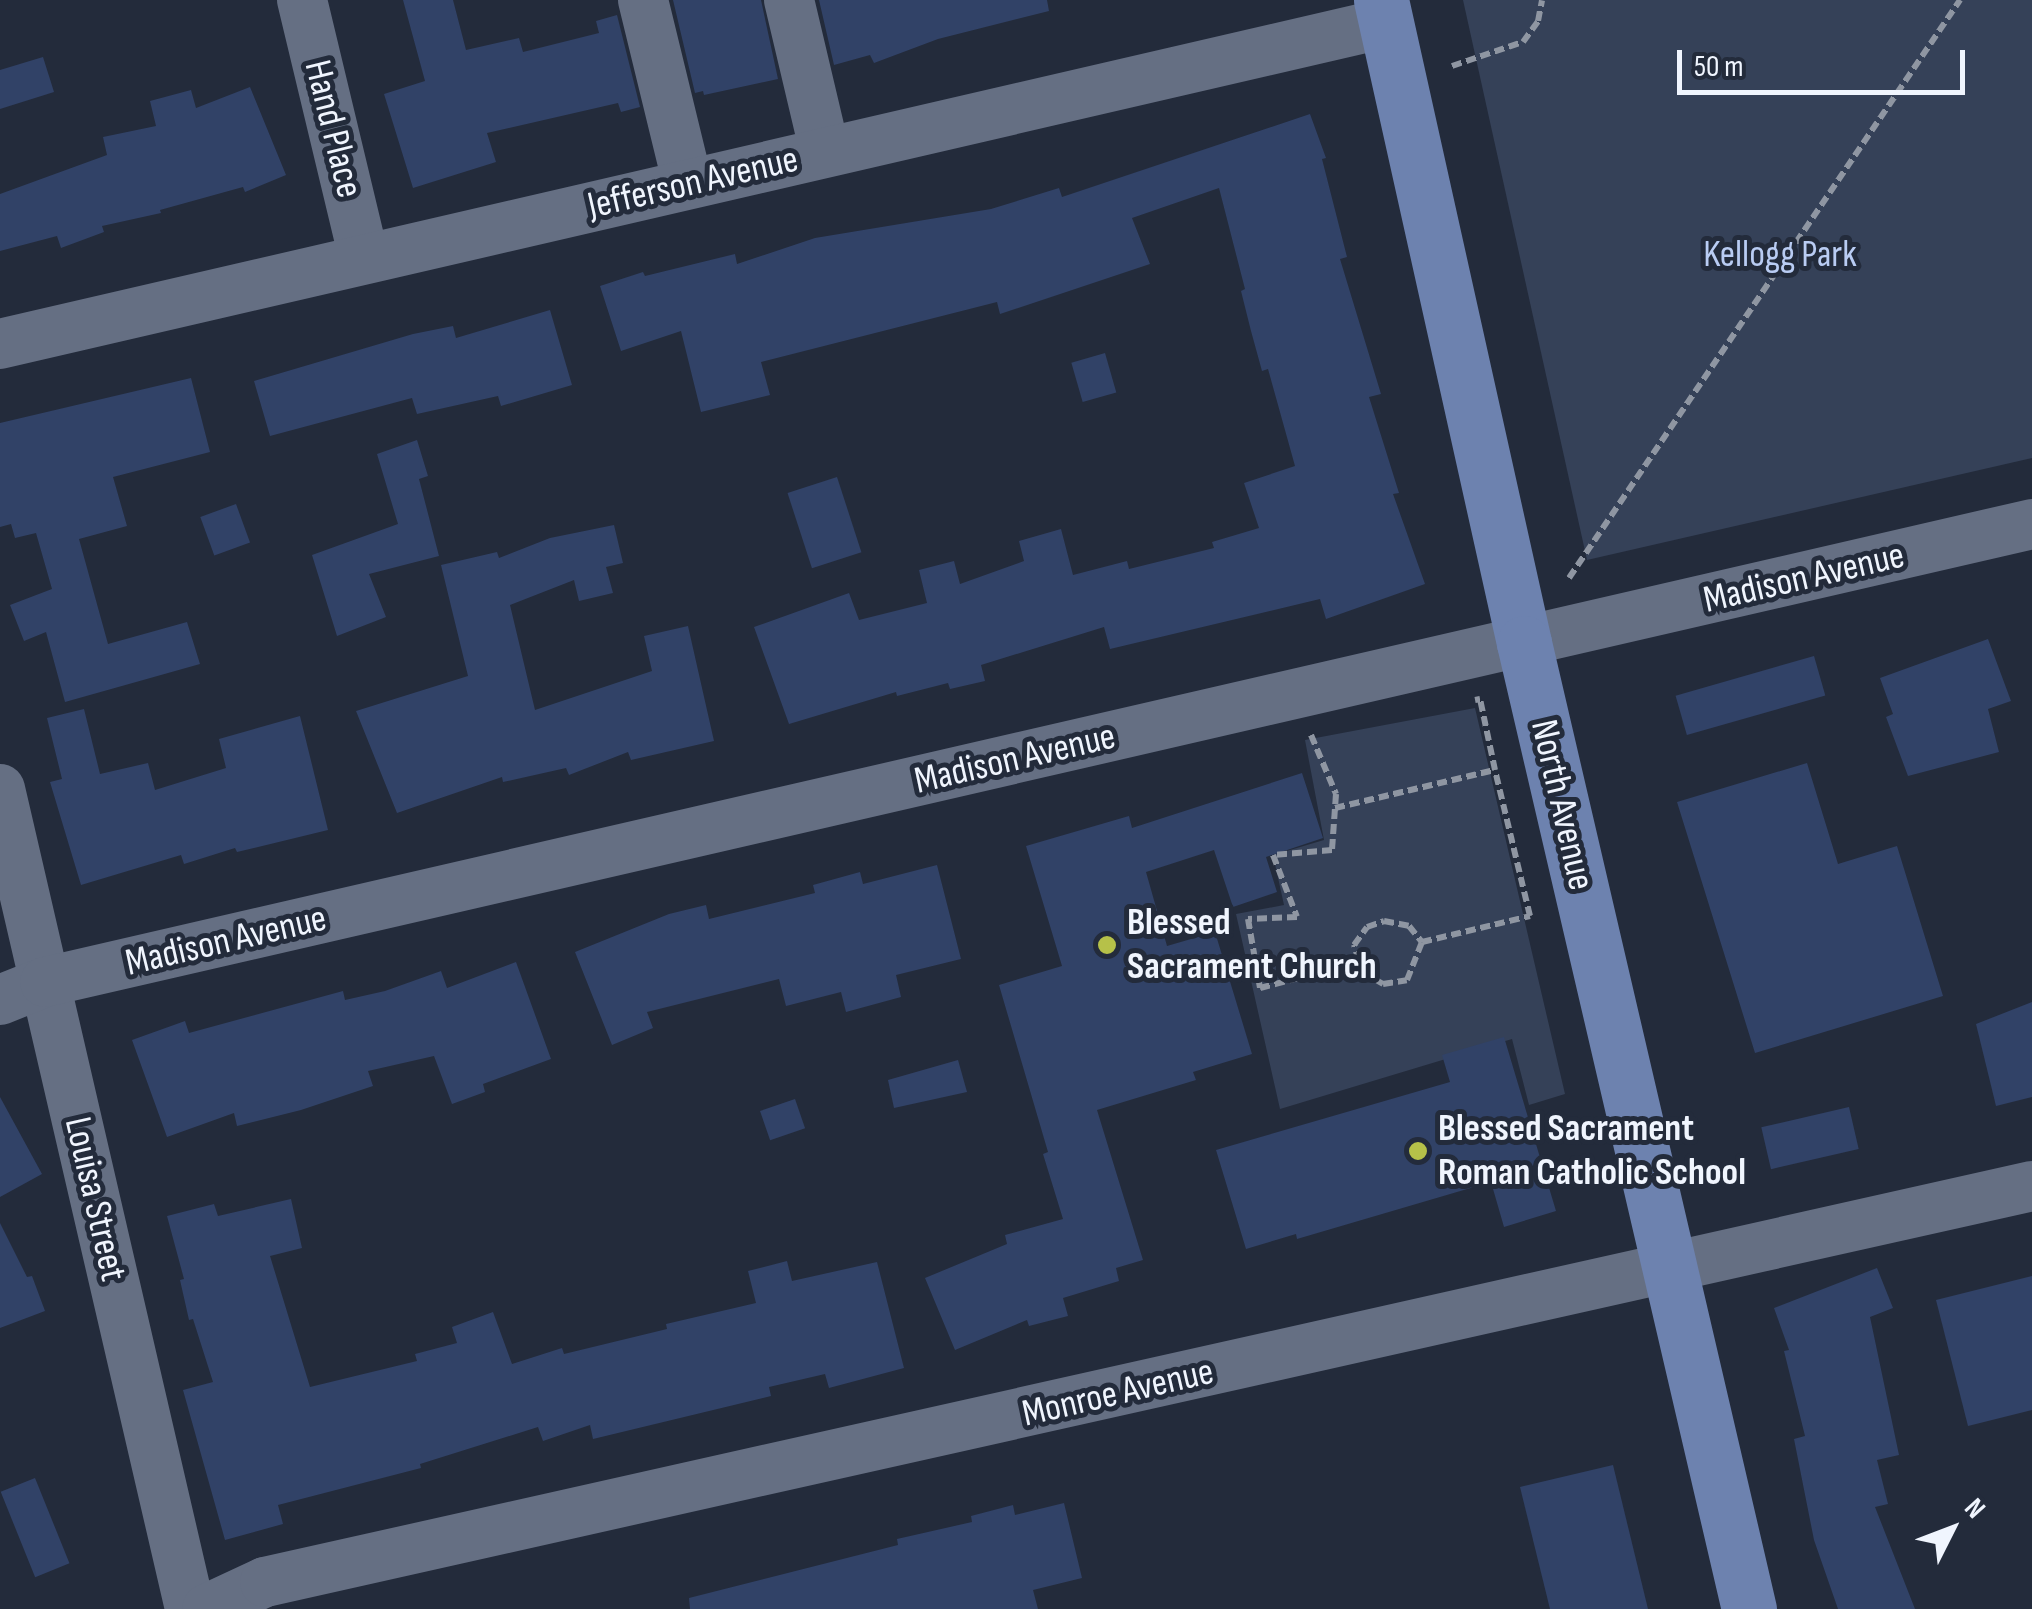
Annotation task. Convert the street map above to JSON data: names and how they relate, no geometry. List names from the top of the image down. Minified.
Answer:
{"streets":{"main road":["North Avenue"],"street":["Hand Place","Jefferson Avenue","Madison Avenue","Louisa Street","Monroe Avenue"]},"crossings":[["Hand Place","Jefferson Avenue"],["Jefferson Avenue","North Avenue"],["Madison Avenue","North Avenue"],["Madison Avenue","Louisa Street"],["North Avenue","Monroe Avenue"]],"parks":["Kellogg Park"],"places":["Blessed Sacrament Church","Blessed Sacrament Roman Catholic School"],"scale_bar":"50 m","north":"top right"}
